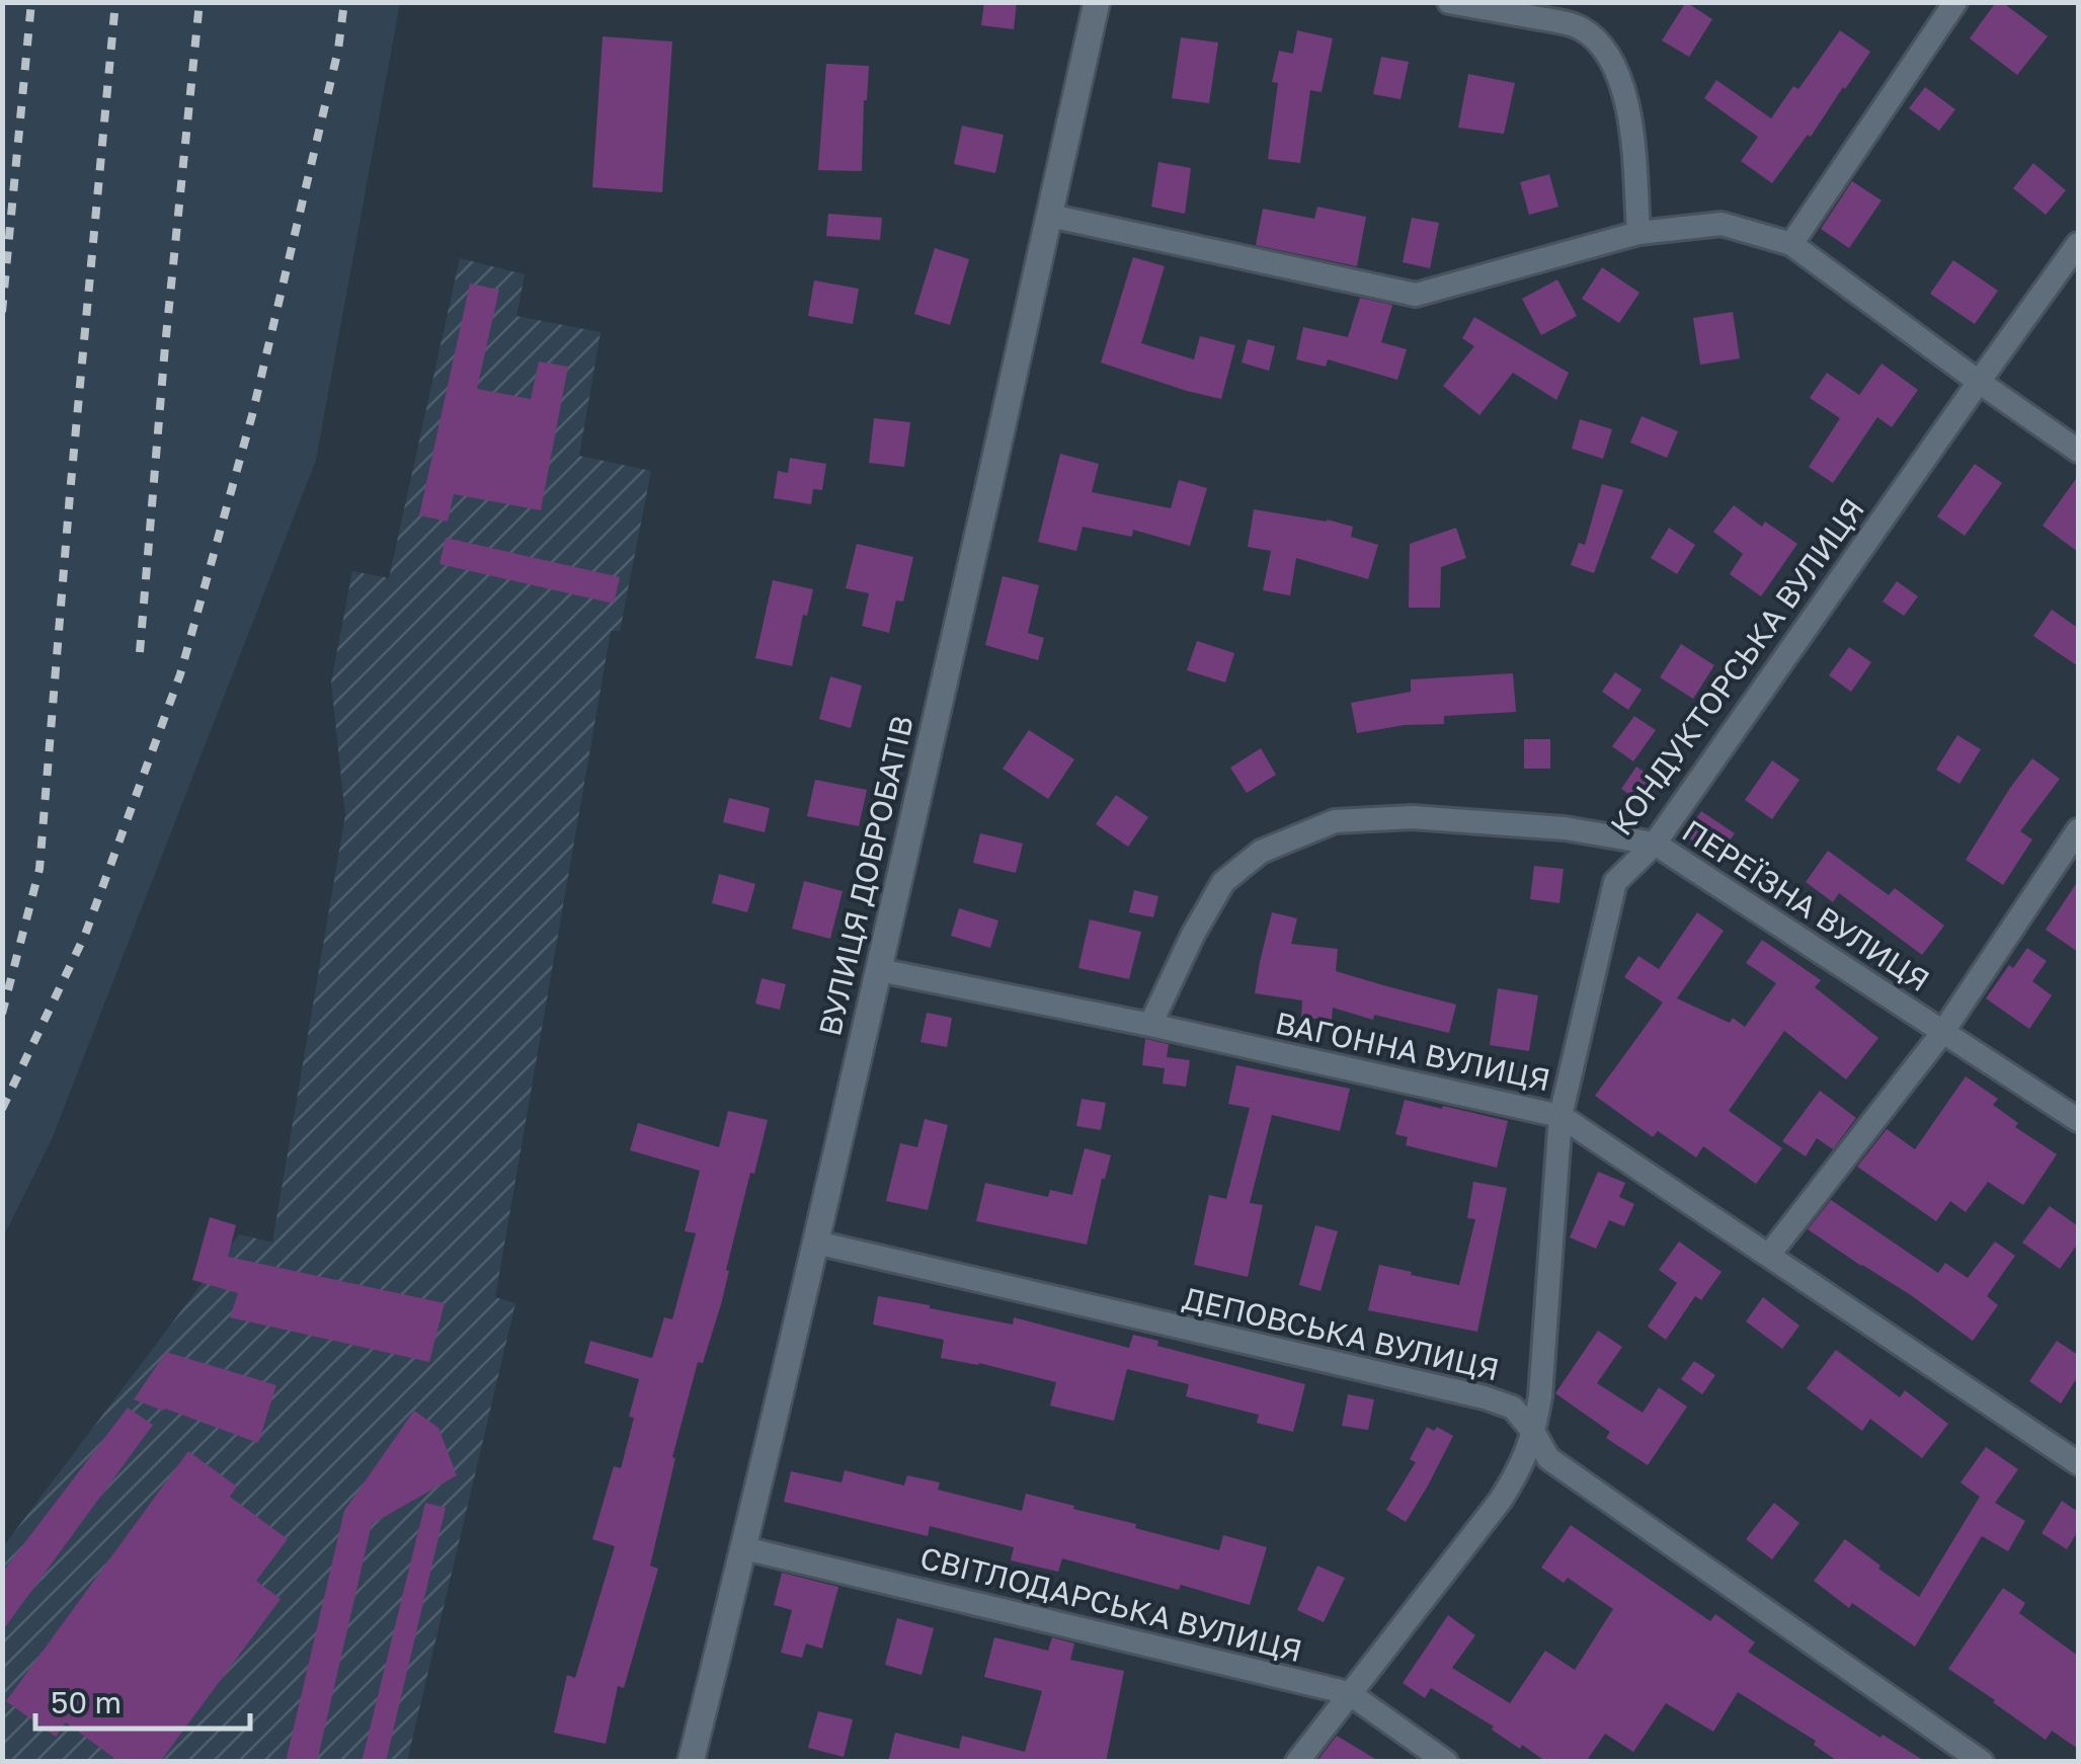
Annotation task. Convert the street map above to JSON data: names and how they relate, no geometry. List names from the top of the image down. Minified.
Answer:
{"streets":{"street":["КОНДУКТОРСЬКА ВУЛИЦЯ","ВУЛИЦЯ ДОБРОБАТІВ","ПЕРЕЇЗНА ВУЛИЦЯ","ВАГОННА ВУЛИЦЯ","ДЕПОВСЬКА ВУЛИЦЯ","СВІТЛОДАРСЬКА ВУЛИЦЯ"]},"crossings":[["КОНДУКТОРСЬКА ВУЛИЦЯ","ПЕРЕЇЗНА ВУЛИЦЯ"],["КОНДУКТОРСЬКА ВУЛИЦЯ","ВАГОННА ВУЛИЦЯ"],["КОНДУКТОРСЬКА ВУЛИЦЯ","ДЕПОВСЬКА ВУЛИЦЯ"],["КОНДУКТОРСЬКА ВУЛИЦЯ","СВІТЛОДАРСЬКА ВУЛИЦЯ"],["ВУЛИЦЯ ДОБРОБАТІВ","ВАГОННА ВУЛИЦЯ"],["ВУЛИЦЯ ДОБРОБАТІВ","ДЕПОВСЬКА ВУЛИЦЯ"],["ВУЛИЦЯ ДОБРОБАТІВ","СВІТЛОДАРСЬКА ВУЛИЦЯ"],["ПЕРЕЇЗНА ВУЛИЦЯ","ВАГОННА ВУЛИЦЯ"]],"scale_bar":"50 m"}
